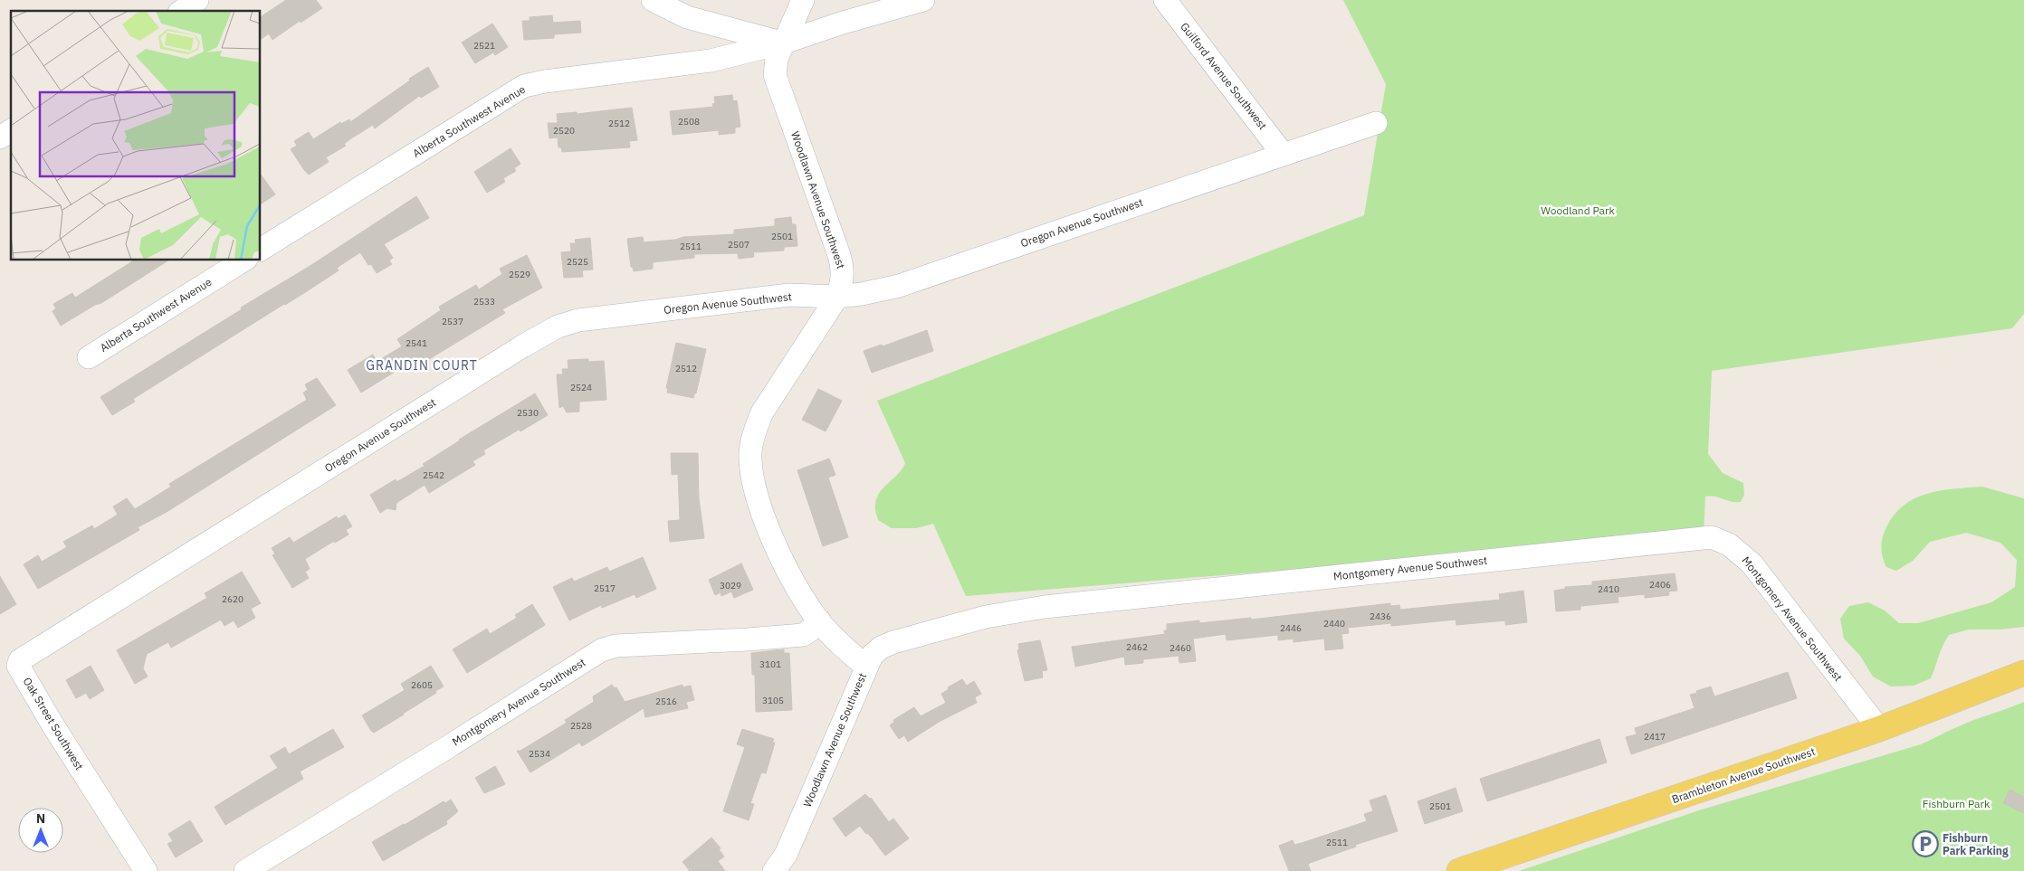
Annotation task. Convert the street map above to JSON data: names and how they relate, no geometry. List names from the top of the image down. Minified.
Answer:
{"streets":{"main road":["Brambleton Avenue Southwest"],"street":["Guilford Avenue Southwest","Alberta Southwest Avenue","Woodlawn Avenue Southwest","Oregon Avenue Southwest","Montgomery Avenue Southwest","Oak Street Southwest"]},"crossings":[["Guilford Avenue Southwest","Oregon Avenue Southwest"],["Alberta Southwest Avenue","Woodlawn Avenue Southwest"],["Woodlawn Avenue Southwest","Oregon Avenue Southwest"],["Woodlawn Avenue Southwest","Montgomery Avenue Southwest"],["Oregon Avenue Southwest","Oak Street Southwest"],["Montgomery Avenue Southwest","Brambleton Avenue Southwest"]],"districts":["GRANDIN COURT"],"parks":["Woodland Park","Fishburn Park"],"places":{"parking":["Fishburn Park Parking"]},"house_numbers":["2521","2508","2512","2520","2501","2507","2511","2525","2529","2533","2537","2541","2512","2524","2530","2542","2406","3029","2517","2410","2620","2436","2440","2446","2462","2460","3101","2605","3105","2516","2528","2417","2534","2501","2511"],"north":"top"}
